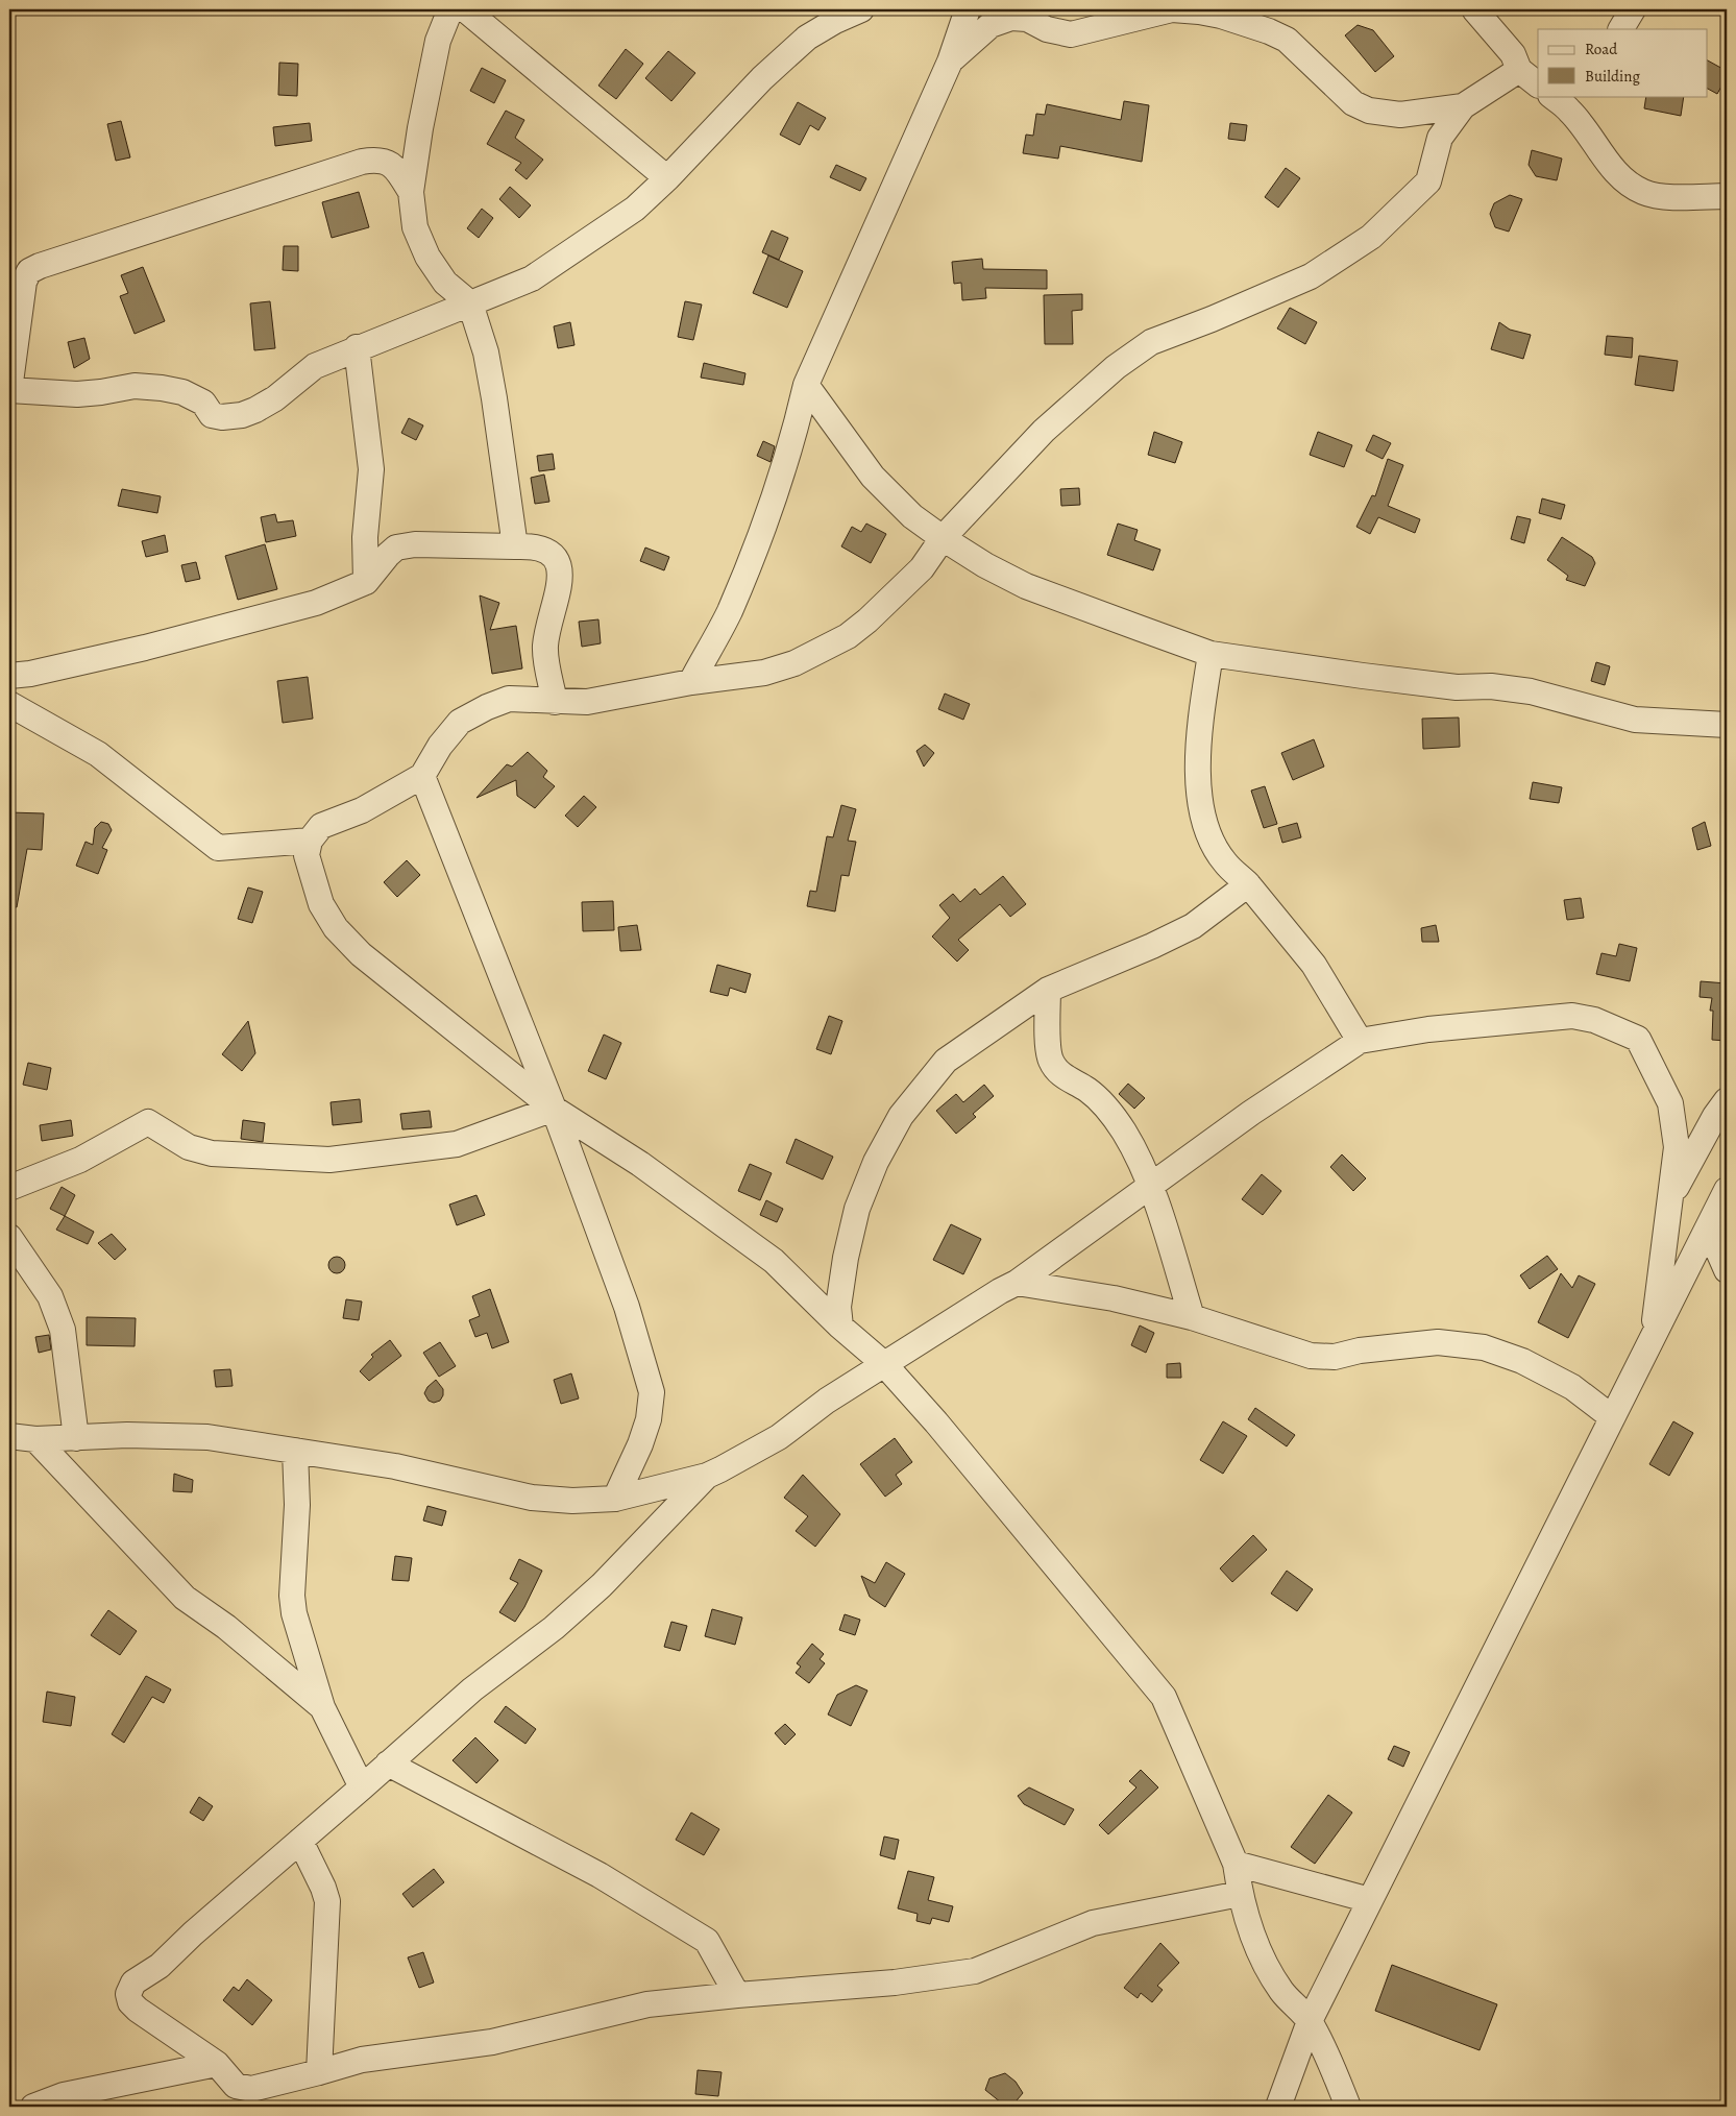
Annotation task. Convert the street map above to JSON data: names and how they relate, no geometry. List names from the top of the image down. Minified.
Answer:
{"legend":["Road","Building"]}
